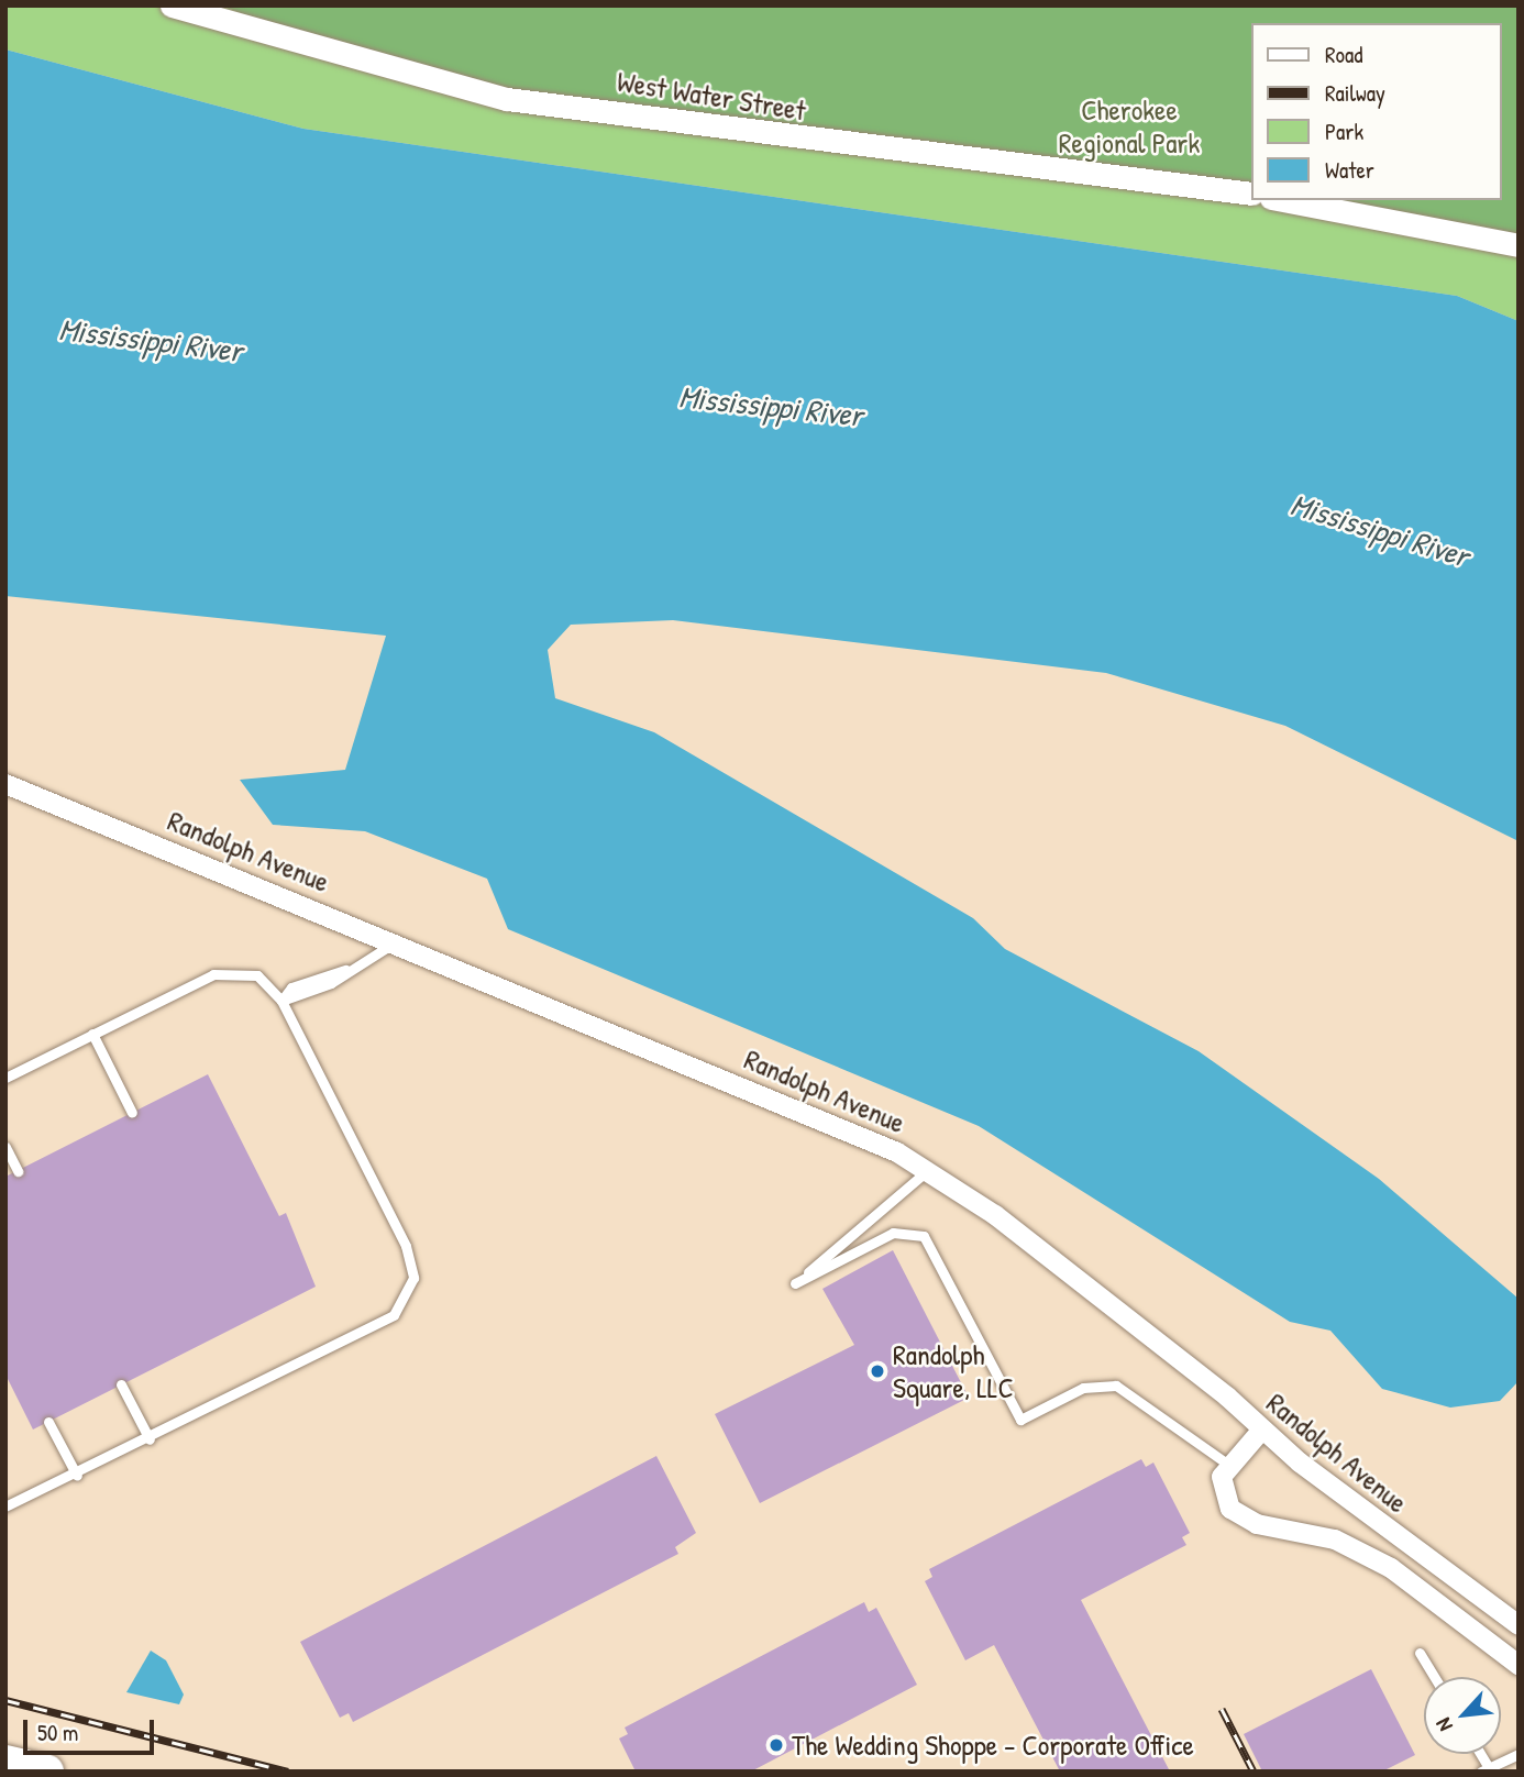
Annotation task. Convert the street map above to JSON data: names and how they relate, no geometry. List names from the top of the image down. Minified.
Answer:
{"streets":{"street":["West Water Street","Randolph Avenue"]},"water":["Mississippi River"],"parks":["Cherokee Regional Park"],"places":["Randolph Square, LLC","The Wedding Shoppe - Corporate Office"],"legend":["Road","Railway","Park","Water"],"scale_bar":"50 m","north":"bottom left"}
